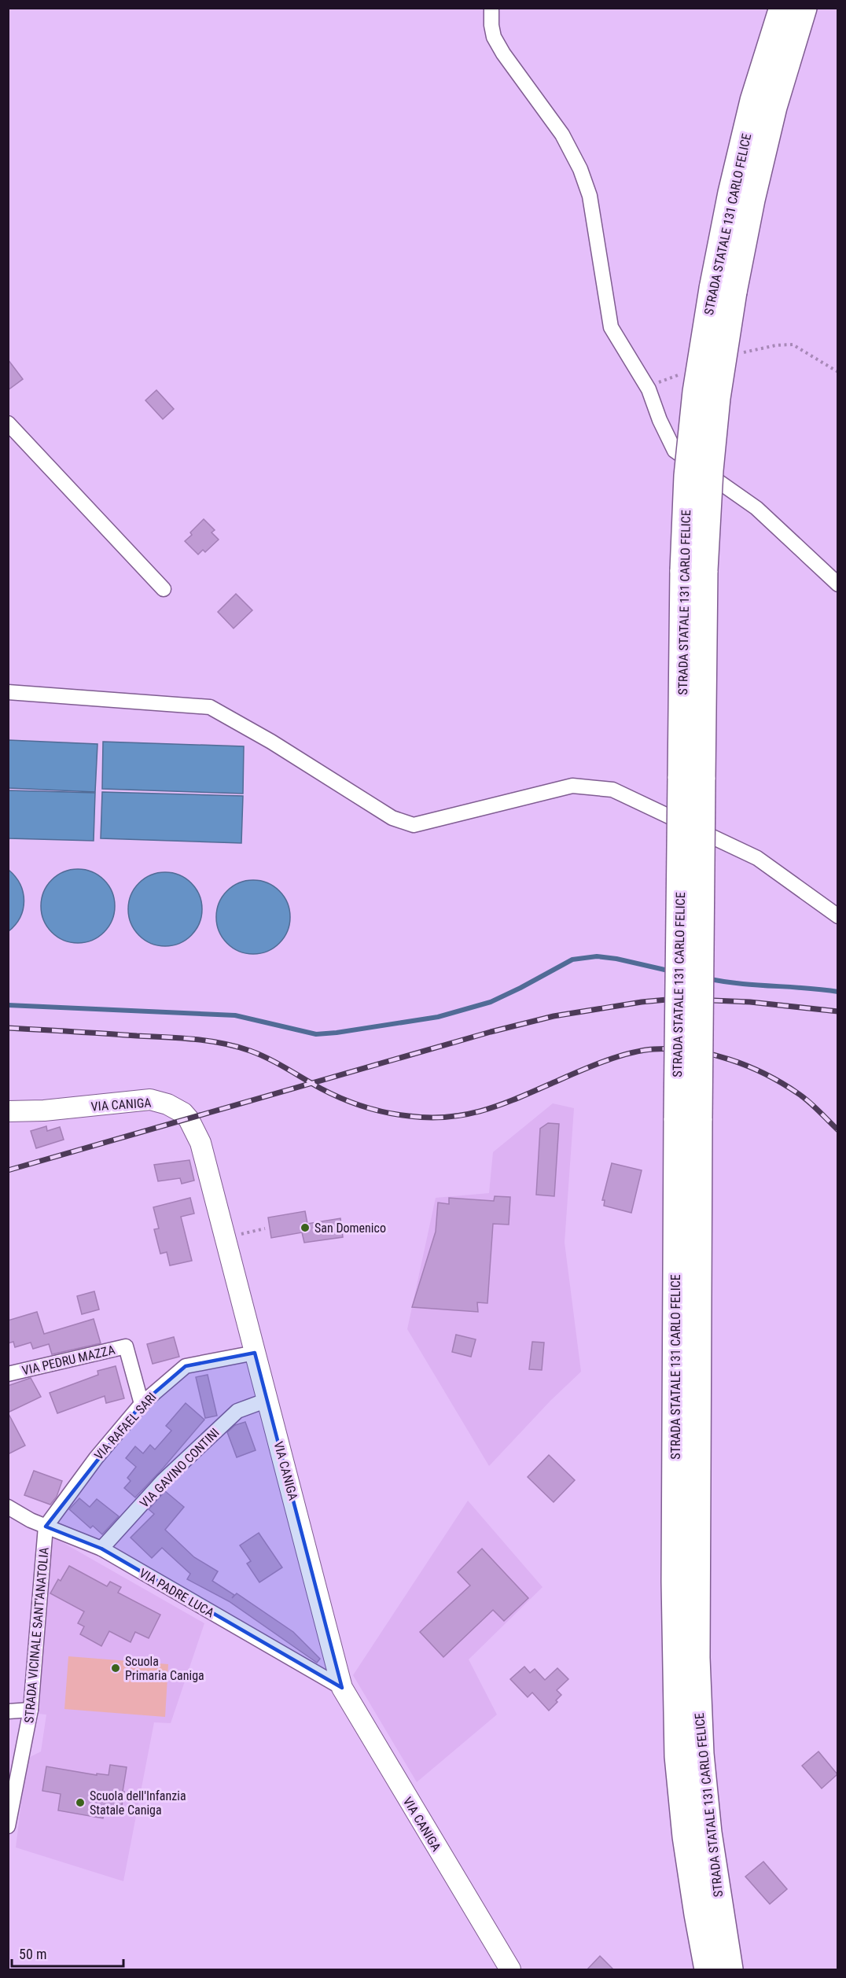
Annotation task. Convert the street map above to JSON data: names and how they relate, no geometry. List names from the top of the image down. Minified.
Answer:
{"streets":{"highway":["STRADA STATALE 131 CARLO FELICE"],"street":["VIA CANIGA","VIA PEDRU MAZZA","VIA RAFAEL SARI","VIA GAVINO CONTINI","VIA PADRE LUCA","STRADA VICINALE SANT'ANATOLIA"]},"crossings":[["VIA CANIGA","VIA RAFAEL SARI"],["VIA CANIGA","VIA GAVINO CONTINI"],["VIA CANIGA","VIA PADRE LUCA"],["VIA PEDRU MAZZA","VIA RAFAEL SARI"],["VIA RAFAEL SARI","VIA PADRE LUCA"],["VIA RAFAEL SARI","STRADA VICINALE SANT'ANATOLIA"],["VIA GAVINO CONTINI","VIA PADRE LUCA"],["VIA PADRE LUCA","STRADA VICINALE SANT'ANATOLIA"]],"places":["San Domenico","Scuola Primaria Caniga","Scuola dell'Infanzia Statale Caniga"],"scale_bar":"50 m"}
